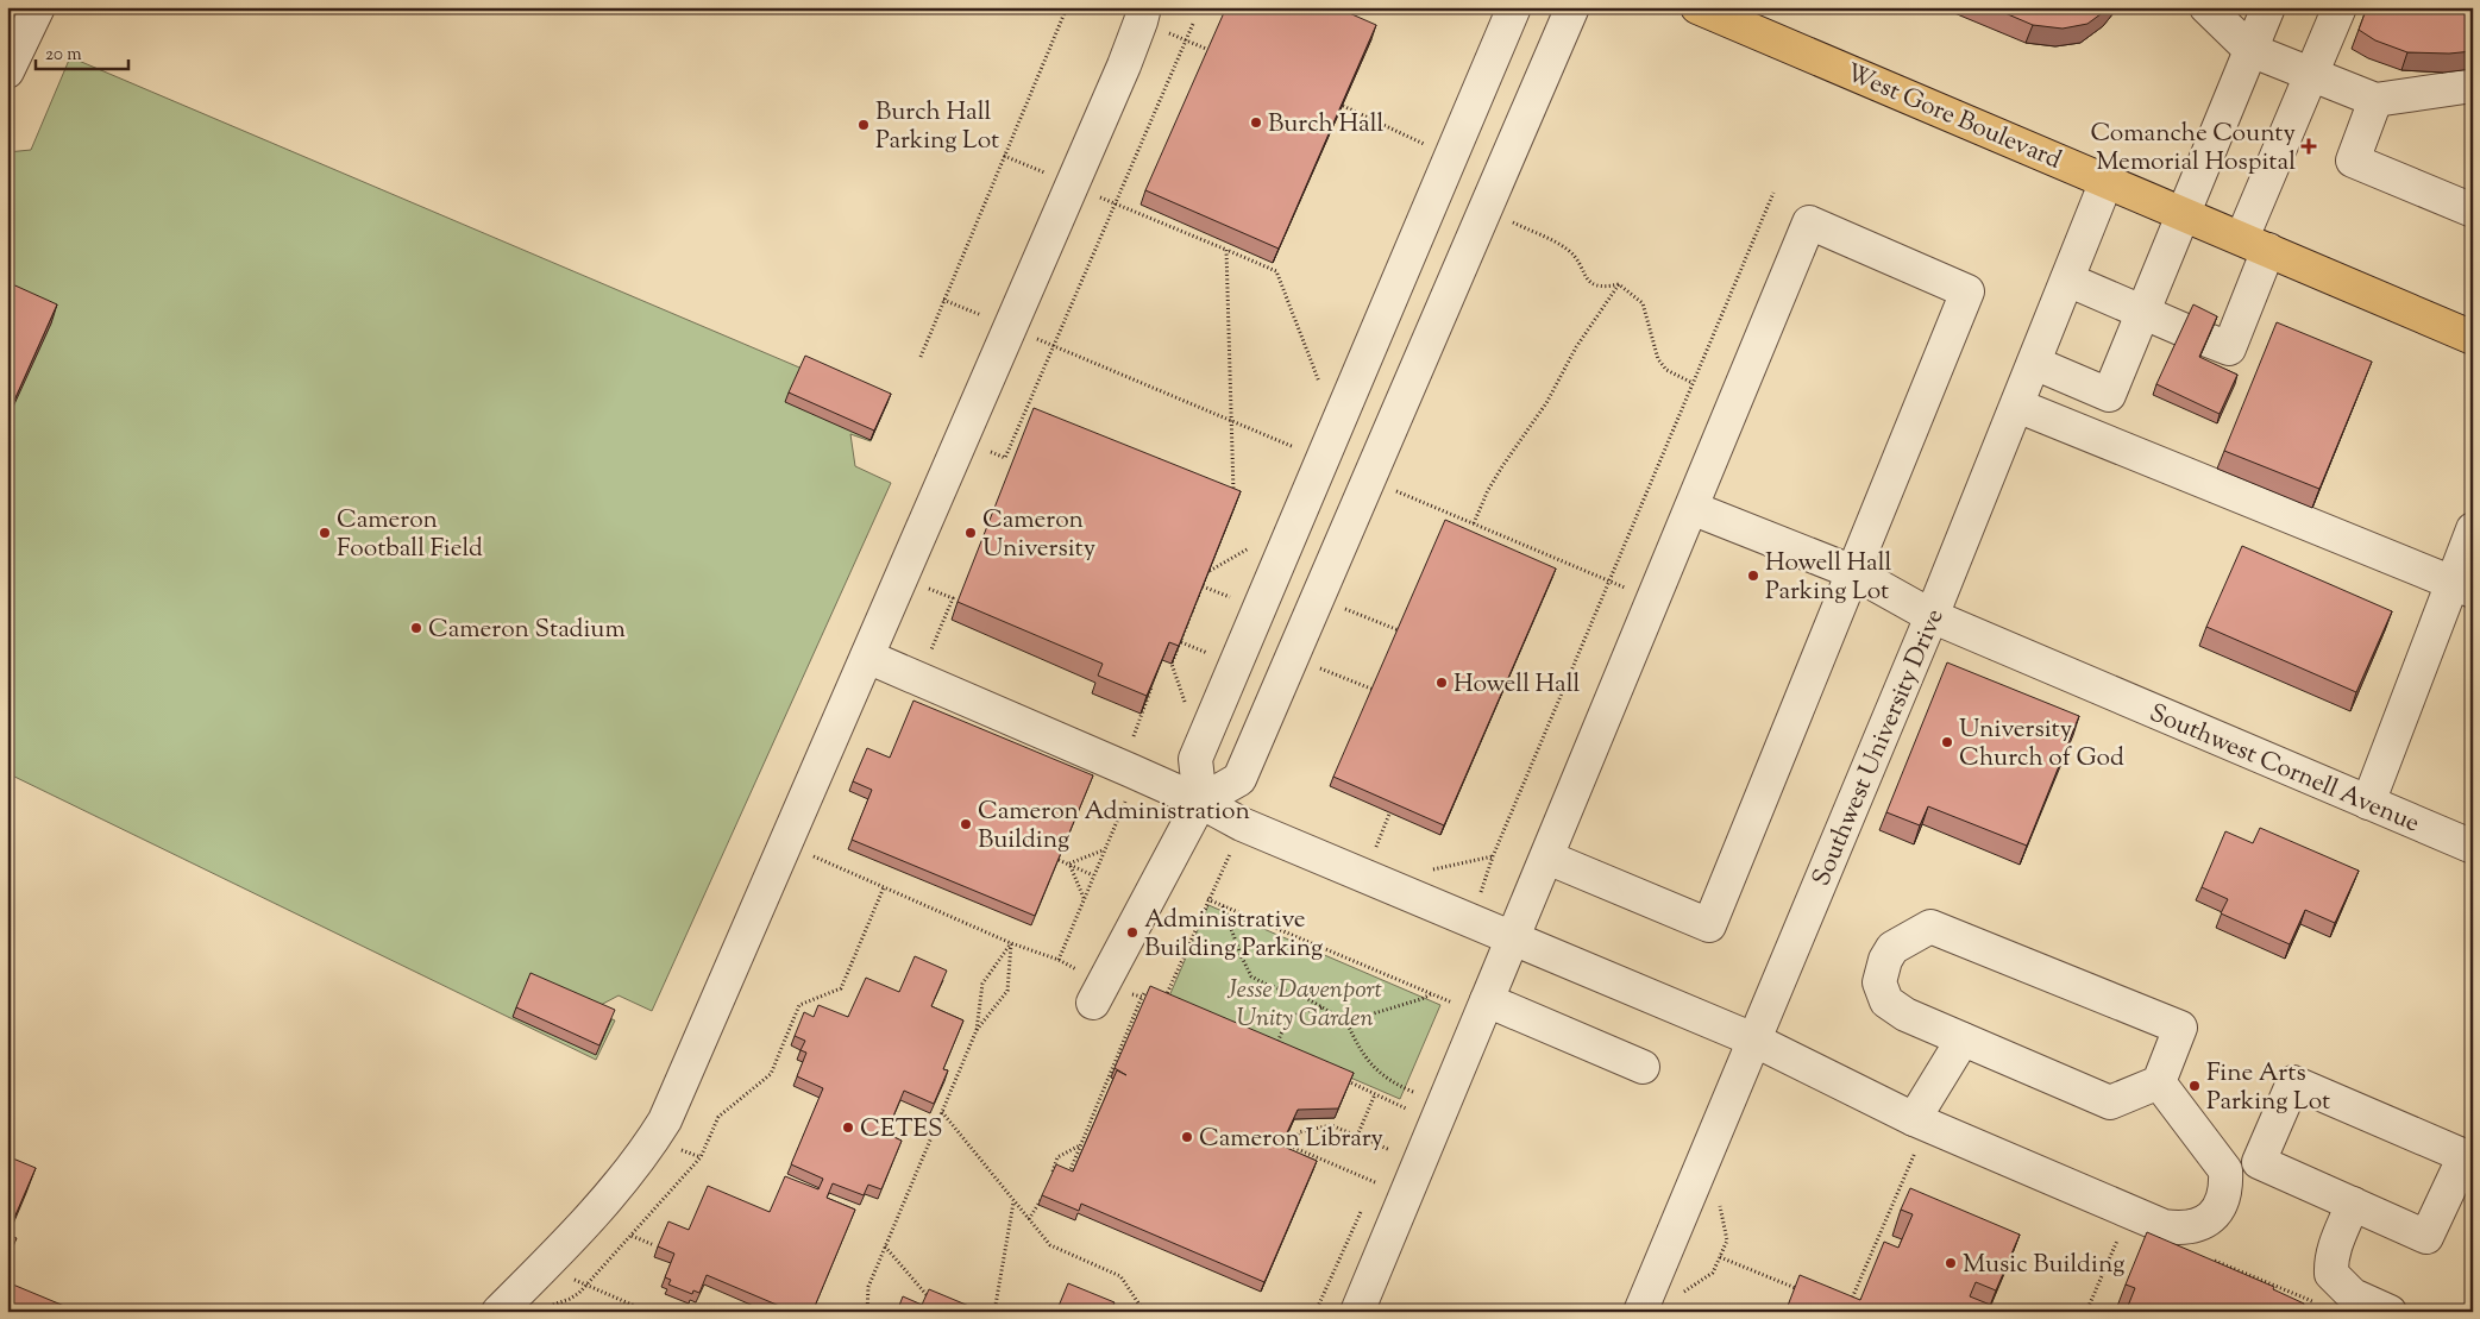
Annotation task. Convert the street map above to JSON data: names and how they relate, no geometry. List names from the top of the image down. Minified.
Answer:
{"streets":{"main road":["West Gore Boulevard"],"street":["Southwest University Drive","Southwest Cornell Avenue"]},"crossings":[["West Gore Boulevard","Southwest University Drive"],["Southwest University Drive","Southwest Cornell Avenue"]],"parks":["Jesse Davenport Unity Garden"],"places":{"other":["Burch Hall","Burch Hall Parking Lot","Cameron Football Field","Cameron University","Howell Hall Parking Lot","Cameron Stadium","Howell Hall","University Church of God","Cameron Administration Building","Administrative Building Parking","Fine Arts Parking Lot","CETES","Cameron Library","Music Building"],"health":["Comanche County Memorial Hospital"]},"scale_bar":"20 m"}
